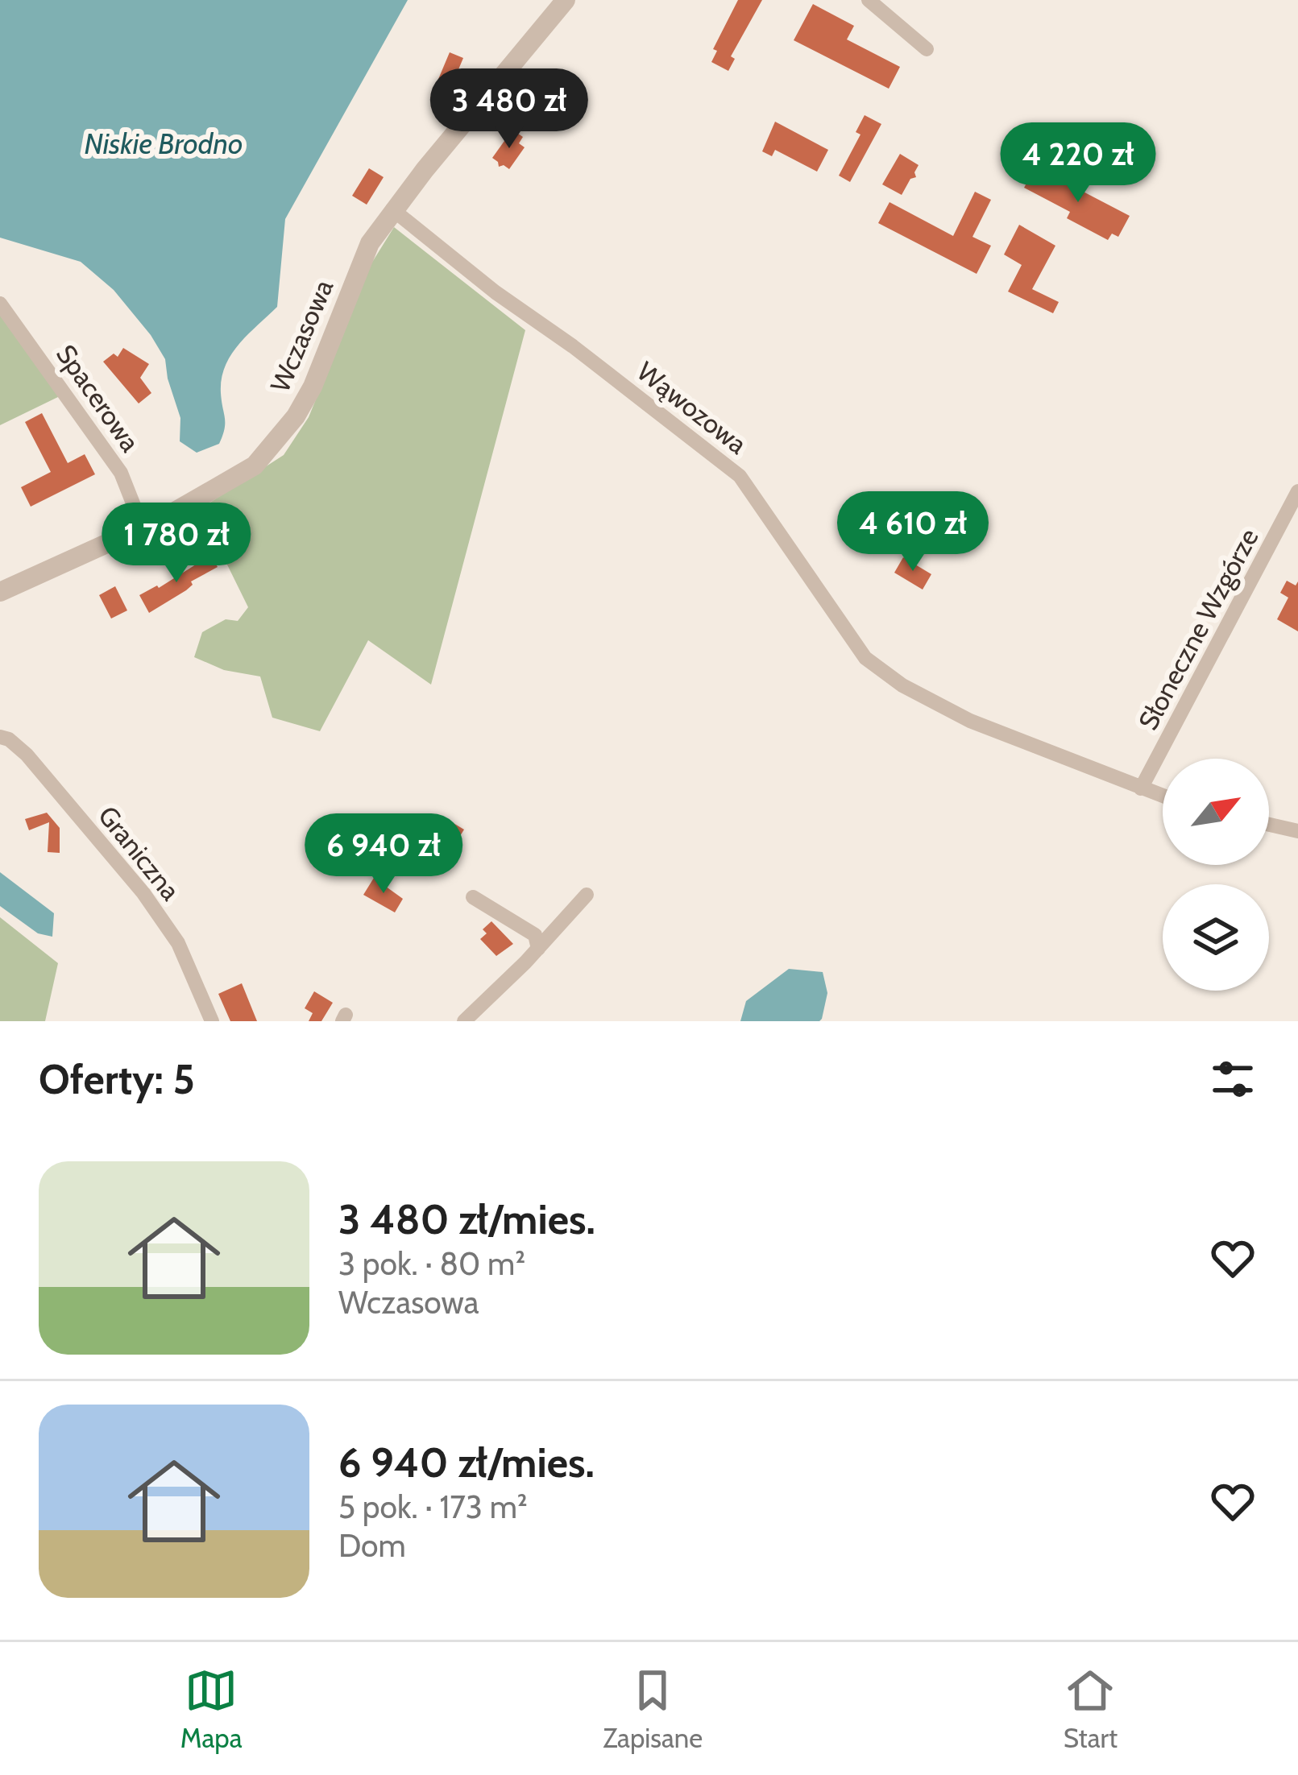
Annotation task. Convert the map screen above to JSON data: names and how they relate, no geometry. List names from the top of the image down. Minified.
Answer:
{"streets":{"street":["Wczasowa","Spacerowa","Wąwozowa","Słoneczne Wzgórze","Graniczna"]},"crossings":[["Wczasowa","Spacerowa"],["Wczasowa","Wąwozowa"],["Wąwozowa","Słoneczne Wzgórze"]],"water":["Niskie Brodno"],"north":"top right","page":{"price":["3 480 zł","4 220 zł","4 610 zł","1 780 zł","6 940 zł"],"heading":"Oferty: 5","list":[{"name":"3 480 zł/mies.","note":"3 pok. · 80 m² · Wczasowa"},{"name":"6 940 zł/mies.","note":"5 pok. · 173 m² · Dom"}],"tabs":["Mapa","Zapisane","Start"]}}
